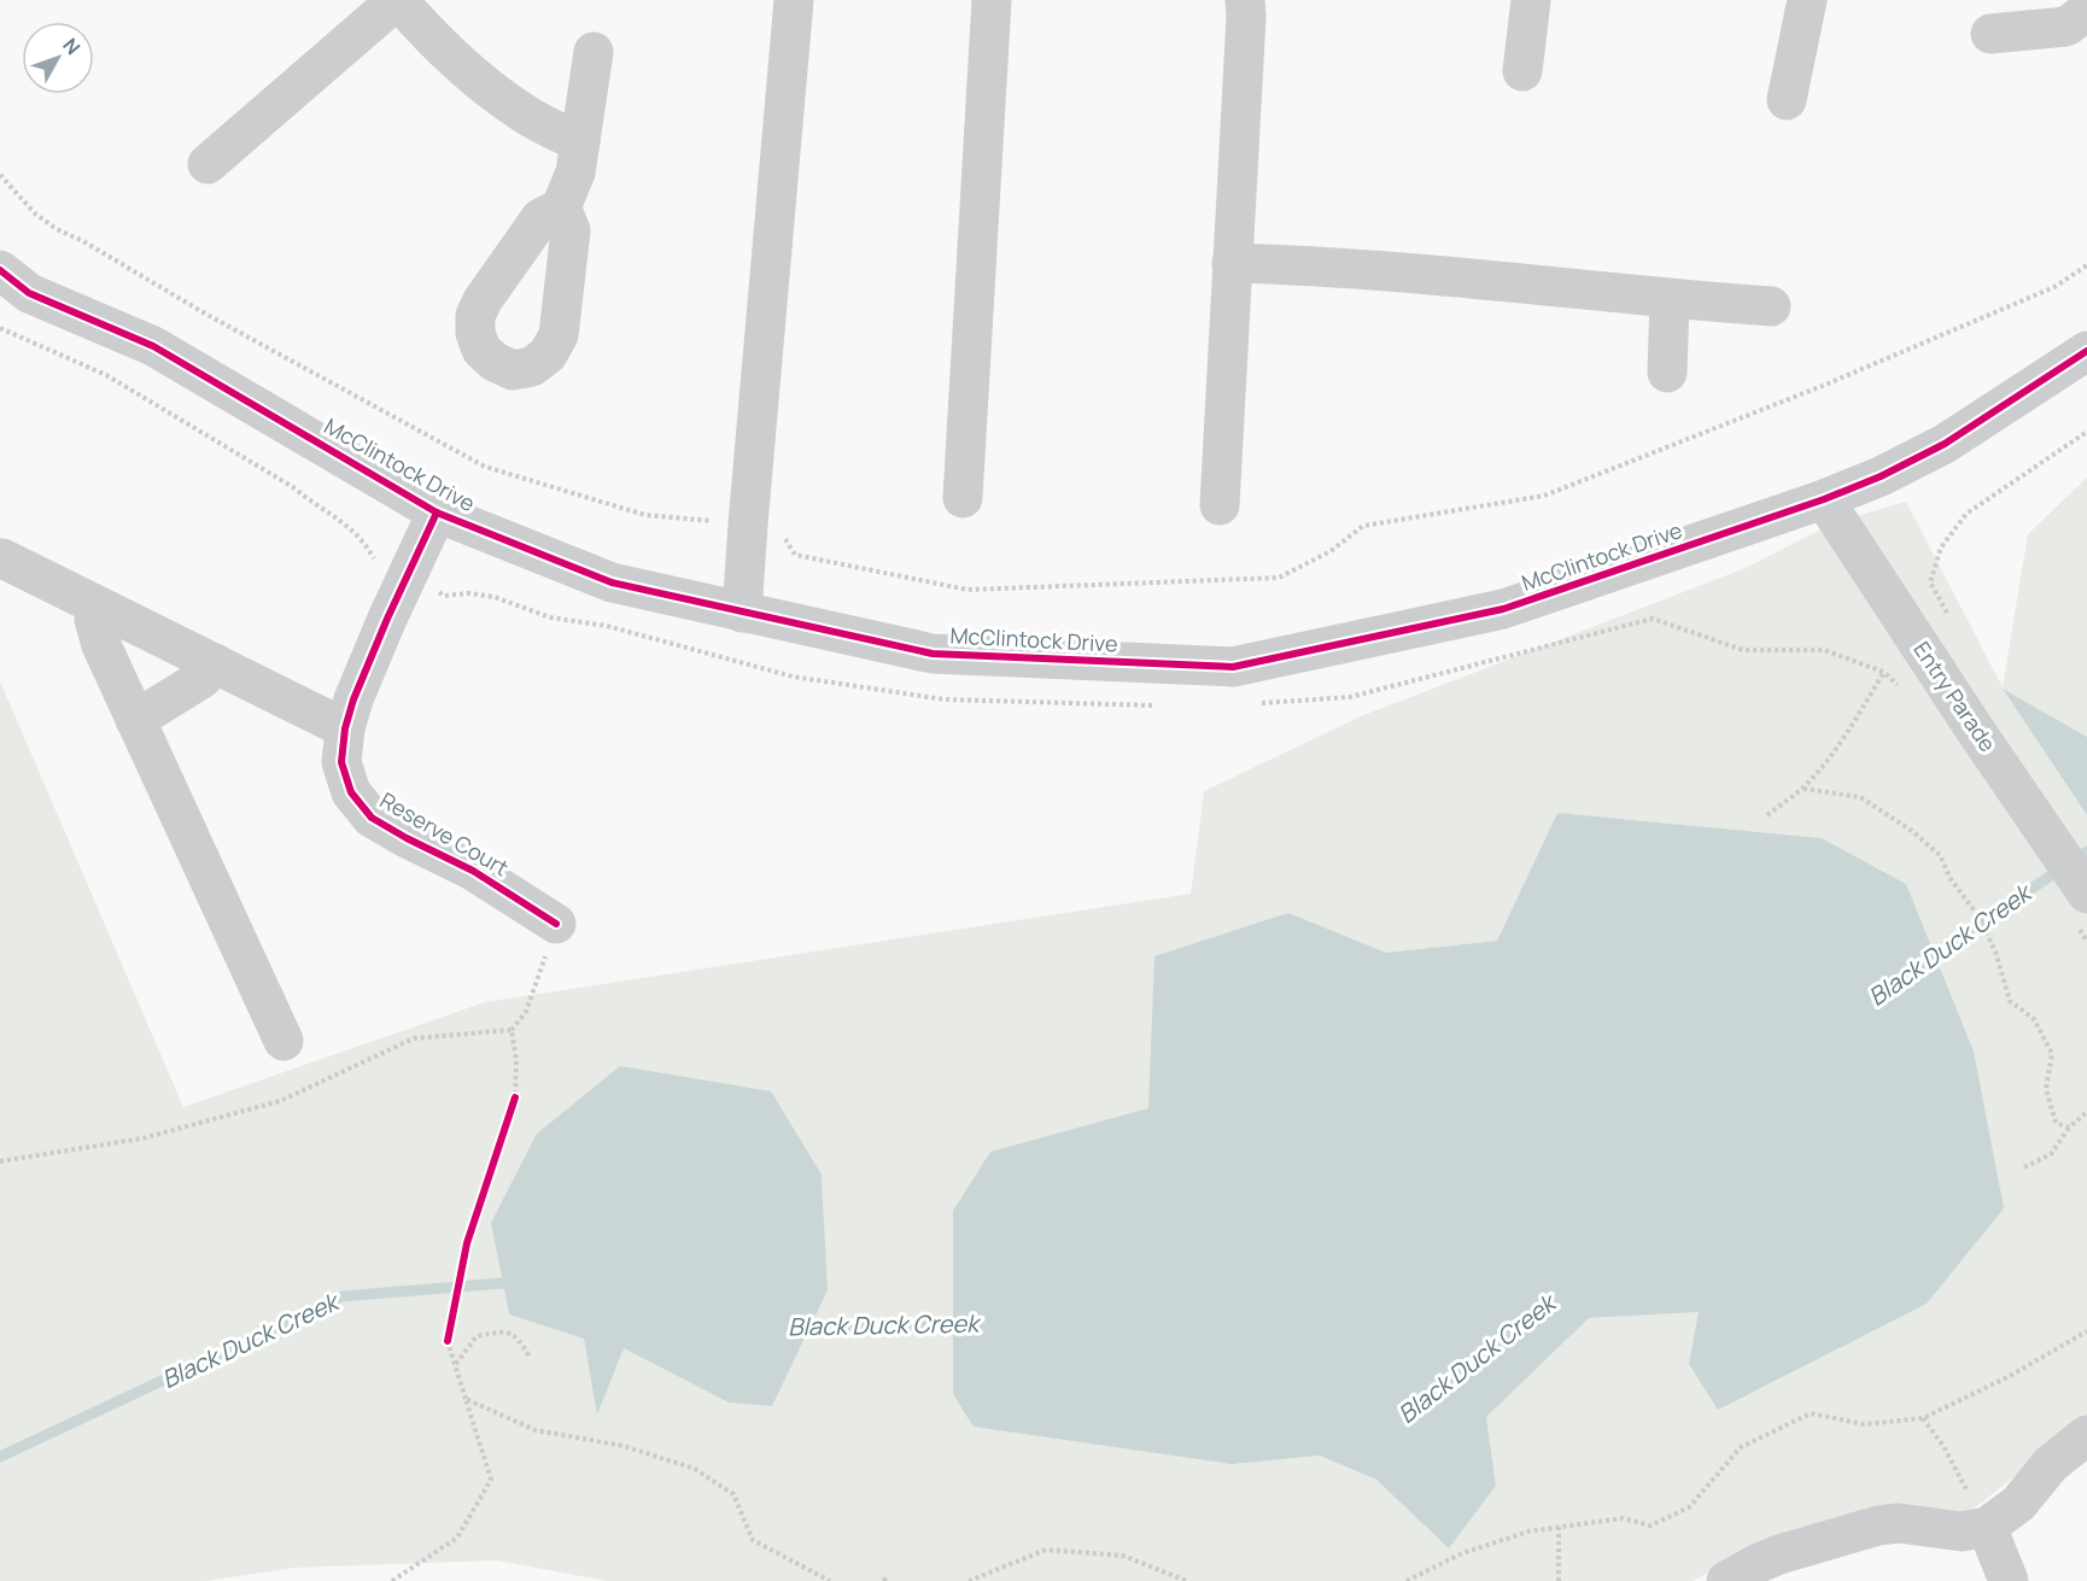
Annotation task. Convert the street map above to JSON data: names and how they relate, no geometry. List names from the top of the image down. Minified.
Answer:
{"streets":{"street":["McClintock Drive","Entry Parade","Reserve Court"]},"crossings":[["McClintock Drive","Entry Parade"],["McClintock Drive","Reserve Court"]],"water":["Black Duck Creek"],"north":"top right"}
